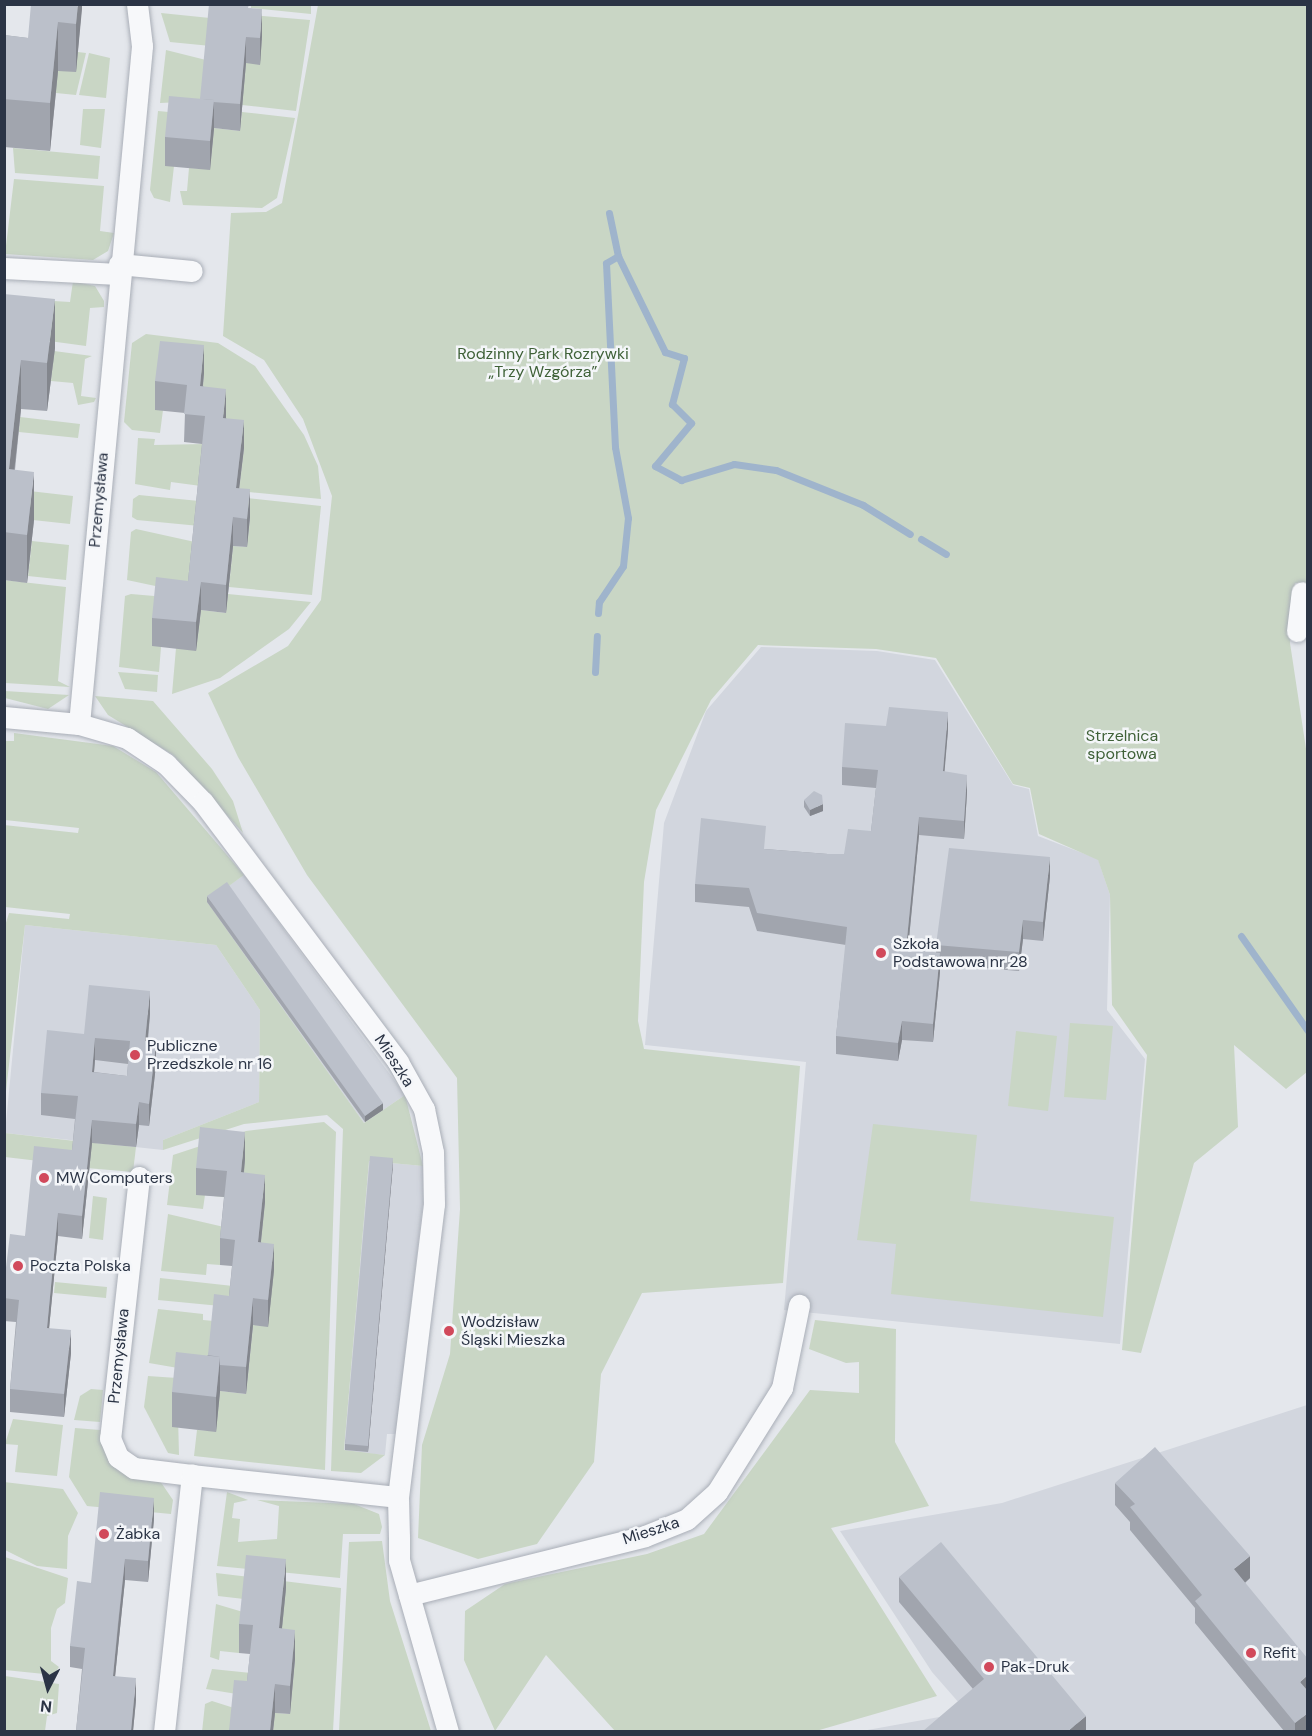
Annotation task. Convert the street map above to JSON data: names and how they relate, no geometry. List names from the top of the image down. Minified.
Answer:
{"streets":{"street":["Przemysława","Mieszka"]},"crossings":[["Przemysława","Mieszka"]],"parks":["Rodzinny Park Rozrywki „Trzy Wzgórza”","Strzelnica sportowa"],"places":["Szkoła Podstawowa nr 28","Publiczne Przedszkole nr 16","MW Computers","Poczta Polska","Wodzisław Śląski Mieszka","Żabka","Refit","Pak-Druk"],"north":"bottom"}
